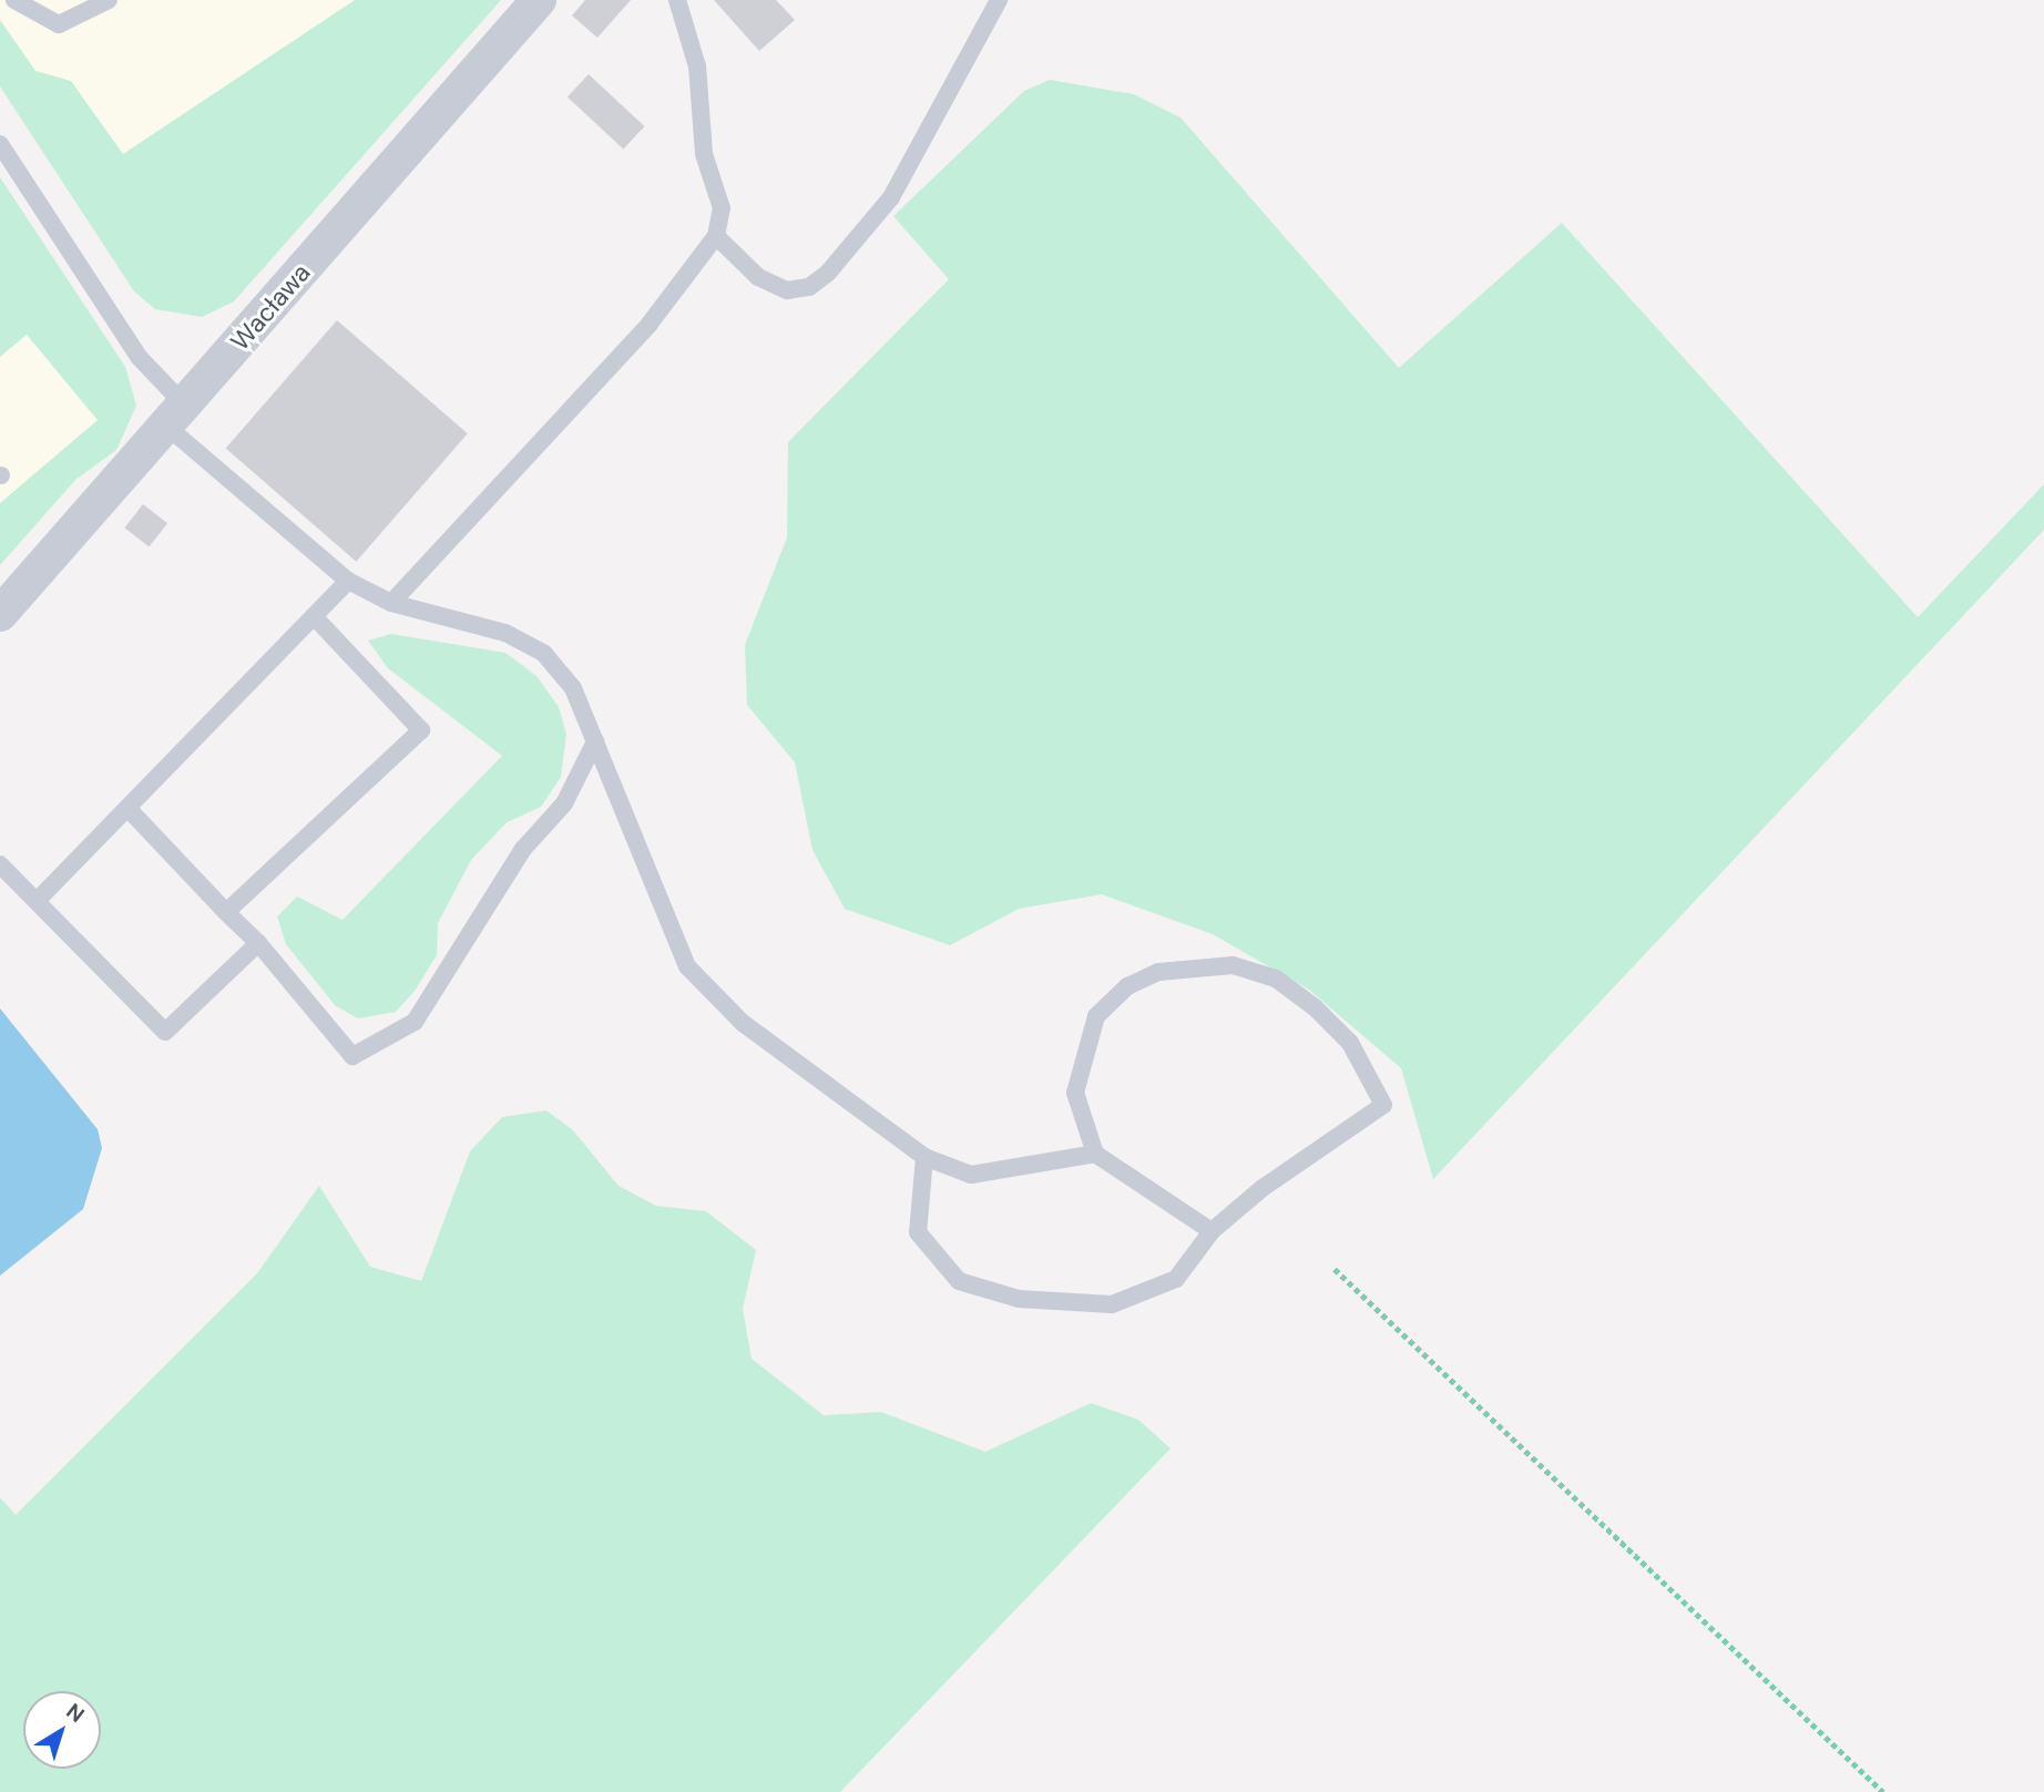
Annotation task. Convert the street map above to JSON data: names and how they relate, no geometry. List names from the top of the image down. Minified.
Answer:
{"streets":{"street":["Wacława"]},"north":"top right"}
